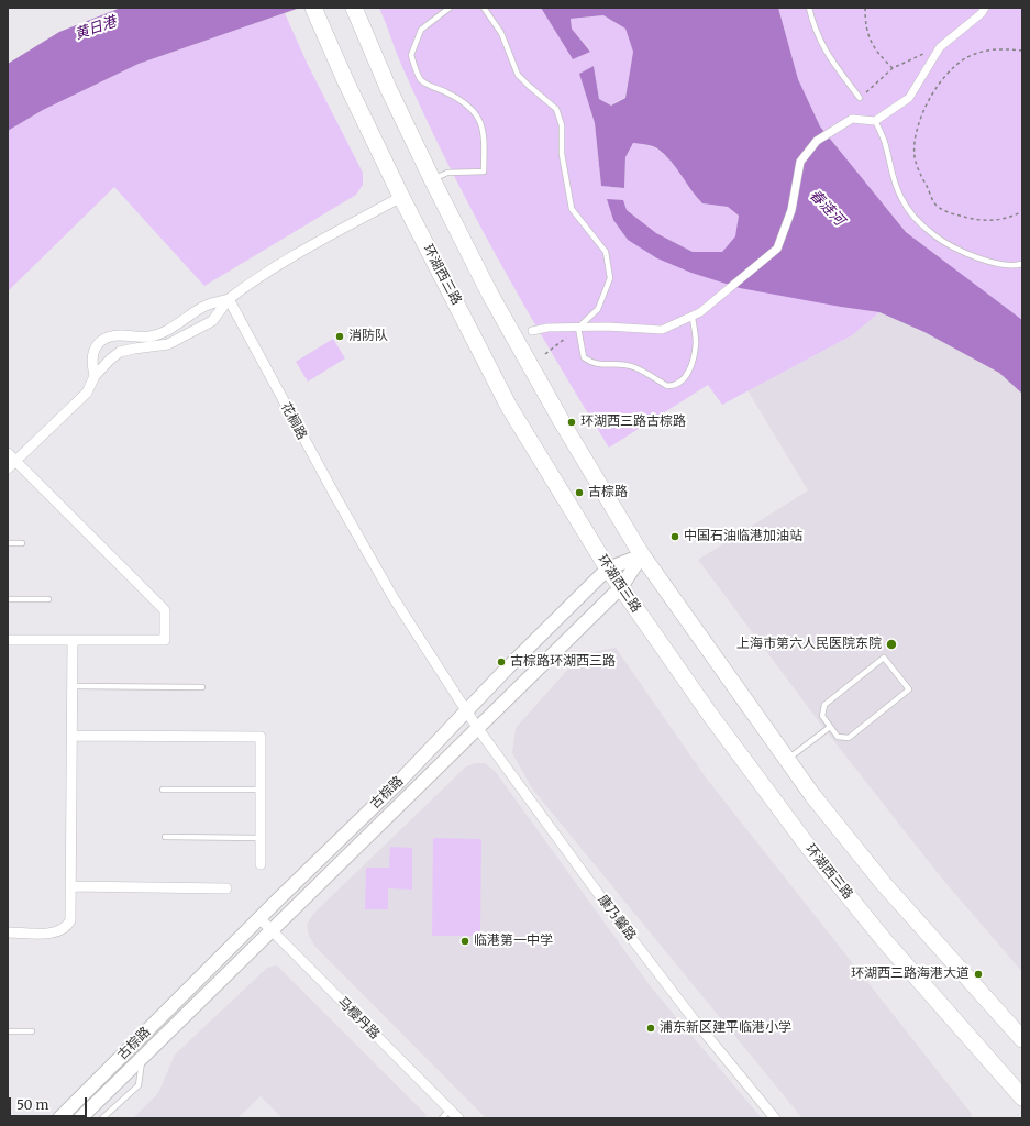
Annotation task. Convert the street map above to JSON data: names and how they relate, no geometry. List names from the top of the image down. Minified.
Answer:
{"streets":{"main road":["环湖西三路"],"street":["花榈路","古棕路","康乃馨路","马樱丹路"]},"crossings":[["环湖西三路","古棕路"],["花榈路","古棕路"],["花榈路","康乃馨路"],["古棕路","康乃馨路"],["古棕路","马樱丹路"]],"water":["黄日港","春涟河"],"places":["消防队","环湖西三路古棕路","古棕路","中国石油临港加油站","上海市第六人民医院东院","古棕路环湖西三路","临港第一中学","环湖西三路海港大道","浦东新区建平临港小学"],"scale_bar":"50 m"}
